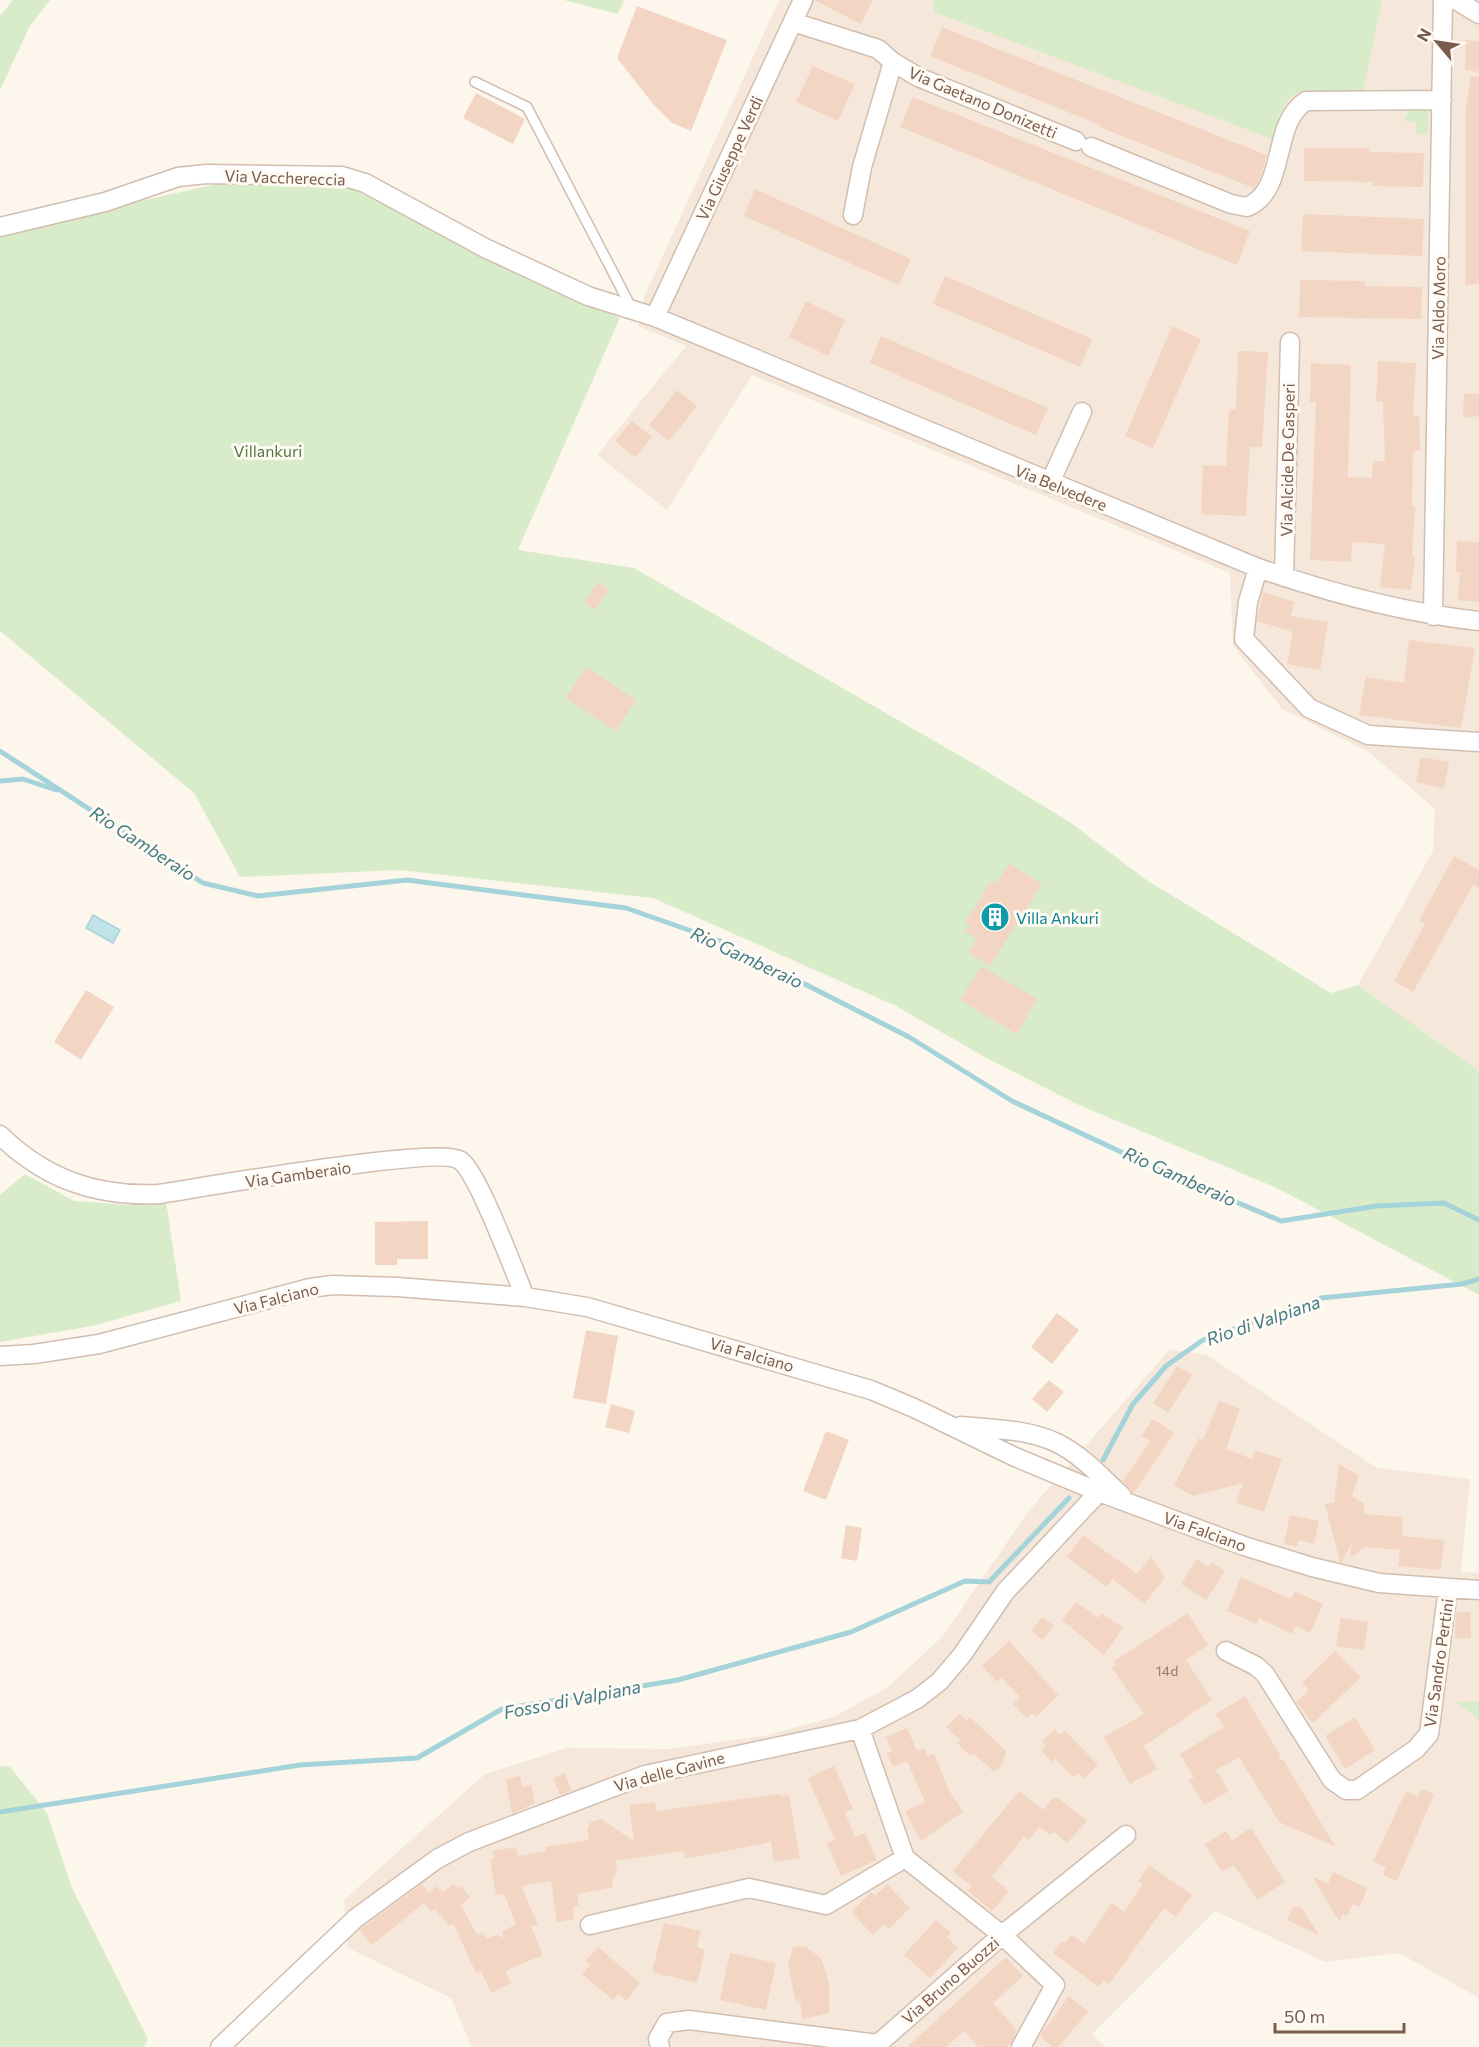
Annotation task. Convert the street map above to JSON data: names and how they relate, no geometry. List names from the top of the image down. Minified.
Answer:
{"streets":{"street":["Via Gaetano Donizetti","Via Giuseppe Verdi","Via Vacchereccia","Via Aldo Moro","Via Alcide De Gasperi","Via Belvedere","Via Gamberaio","Via Falciano","Via Sandro Pertini","Via delle Gavine","Via Bruno Buozzi"]},"crossings":[["Via Gaetano Donizetti","Via Giuseppe Verdi"],["Via Gaetano Donizetti","Via Aldo Moro"],["Via Giuseppe Verdi","Via Vacchereccia"],["Via Giuseppe Verdi","Via Belvedere"],["Via Vacchereccia","Via Belvedere"],["Via Aldo Moro","Via Belvedere"],["Via Alcide De Gasperi","Via Belvedere"],["Via Gamberaio","Via Falciano"],["Via Falciano","Via Sandro Pertini"],["Via Falciano","Via delle Gavine"]],"water":["Rio Gamberaio","Rio di Valpiana","Fosso di Valpiana"],"parks":["Villankuri"],"places":{"building":["Villa Ankuri"]},"house_numbers":["14d"],"scale_bar":"50 m","north":"top left"}
